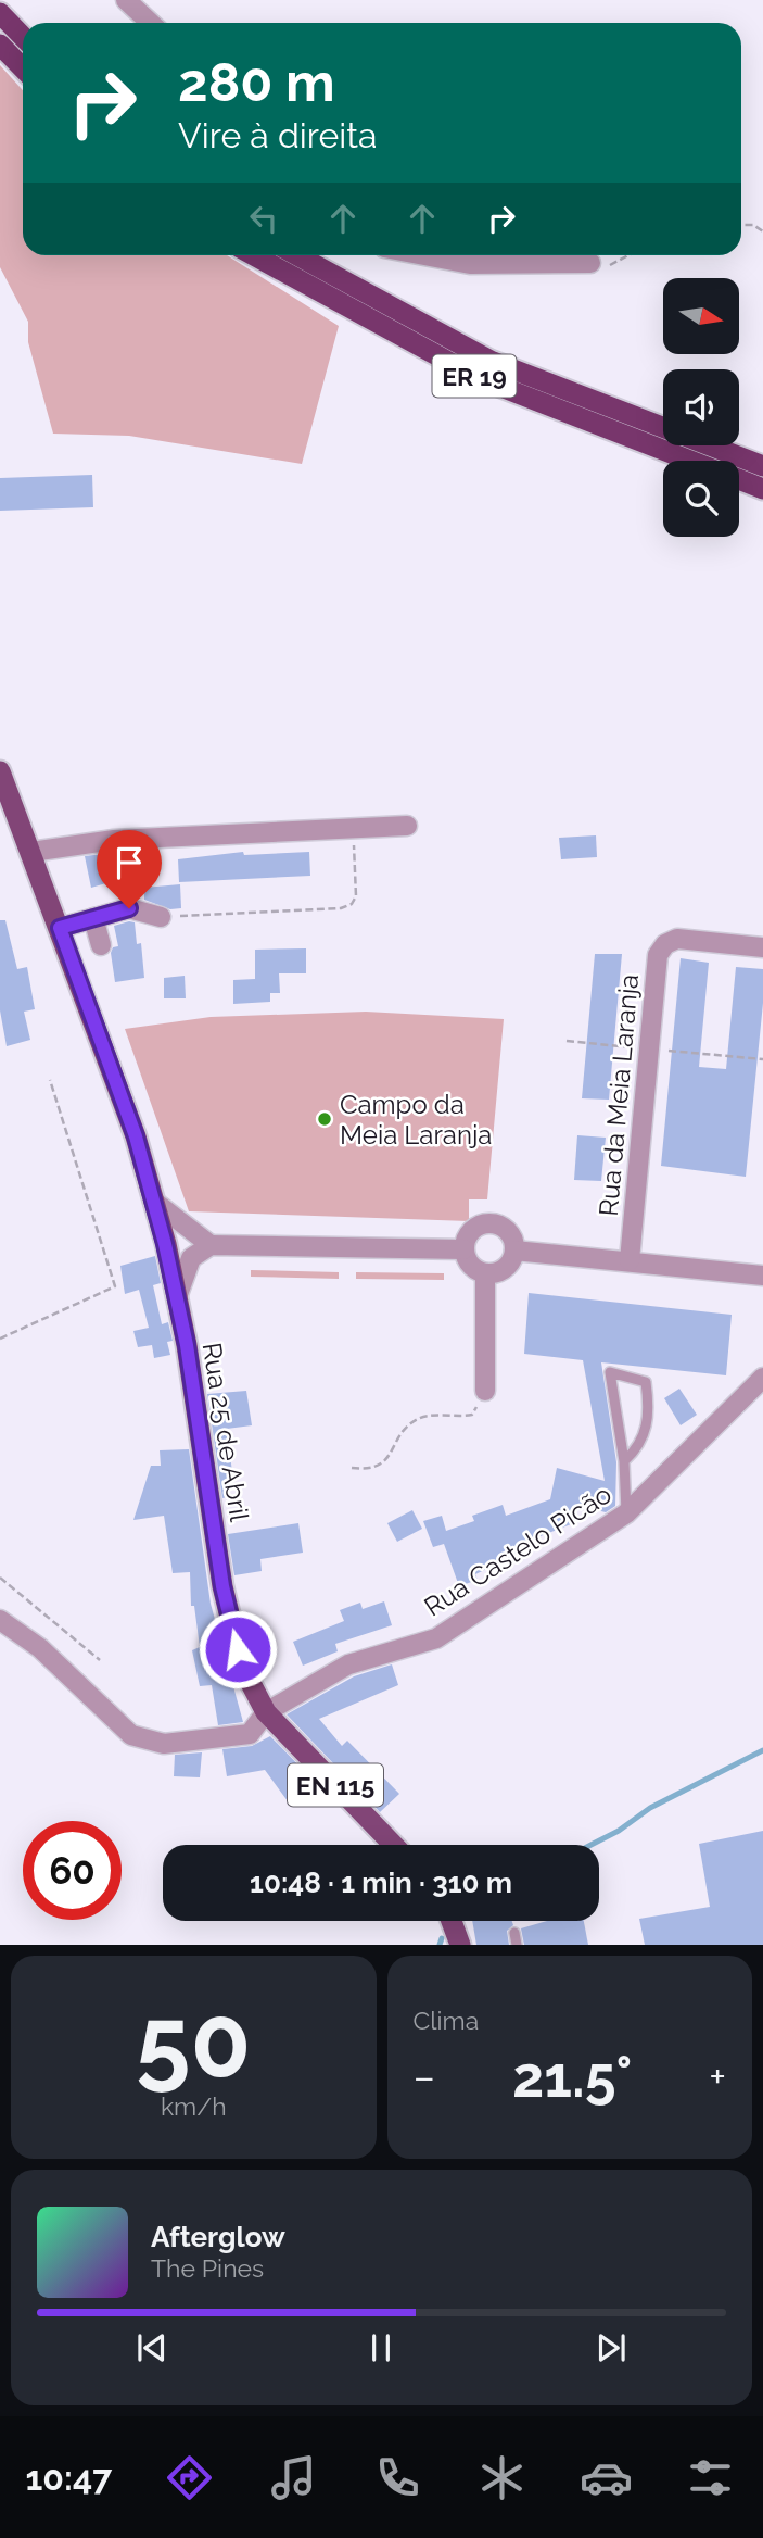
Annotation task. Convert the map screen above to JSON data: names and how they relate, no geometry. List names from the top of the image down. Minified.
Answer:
{"streets":{"highway":["ER 19"],"main road":["Rua 25 de Abril","EN 115"],"street":["Rua da Meia Laranja","Rua Castelo Picão"]},"crossings":[["Rua 25 de Abril","Rua Castelo Picão"],["Rua 25 de Abril","EN 115"],["Rua Castelo Picão","EN 115"]],"places":["Campo da Meia Laranja"],"north":"right","page":{"turn":["280 m","Vire à direita"],"limit":"60","trip":"10:48 · 1 min · 310 m","tile":[["50","km/h"],"Clima"],"heat":["−","21.5°","+"],"song":["Afterglow","The Pines"],"tabs":"10:47"}}
